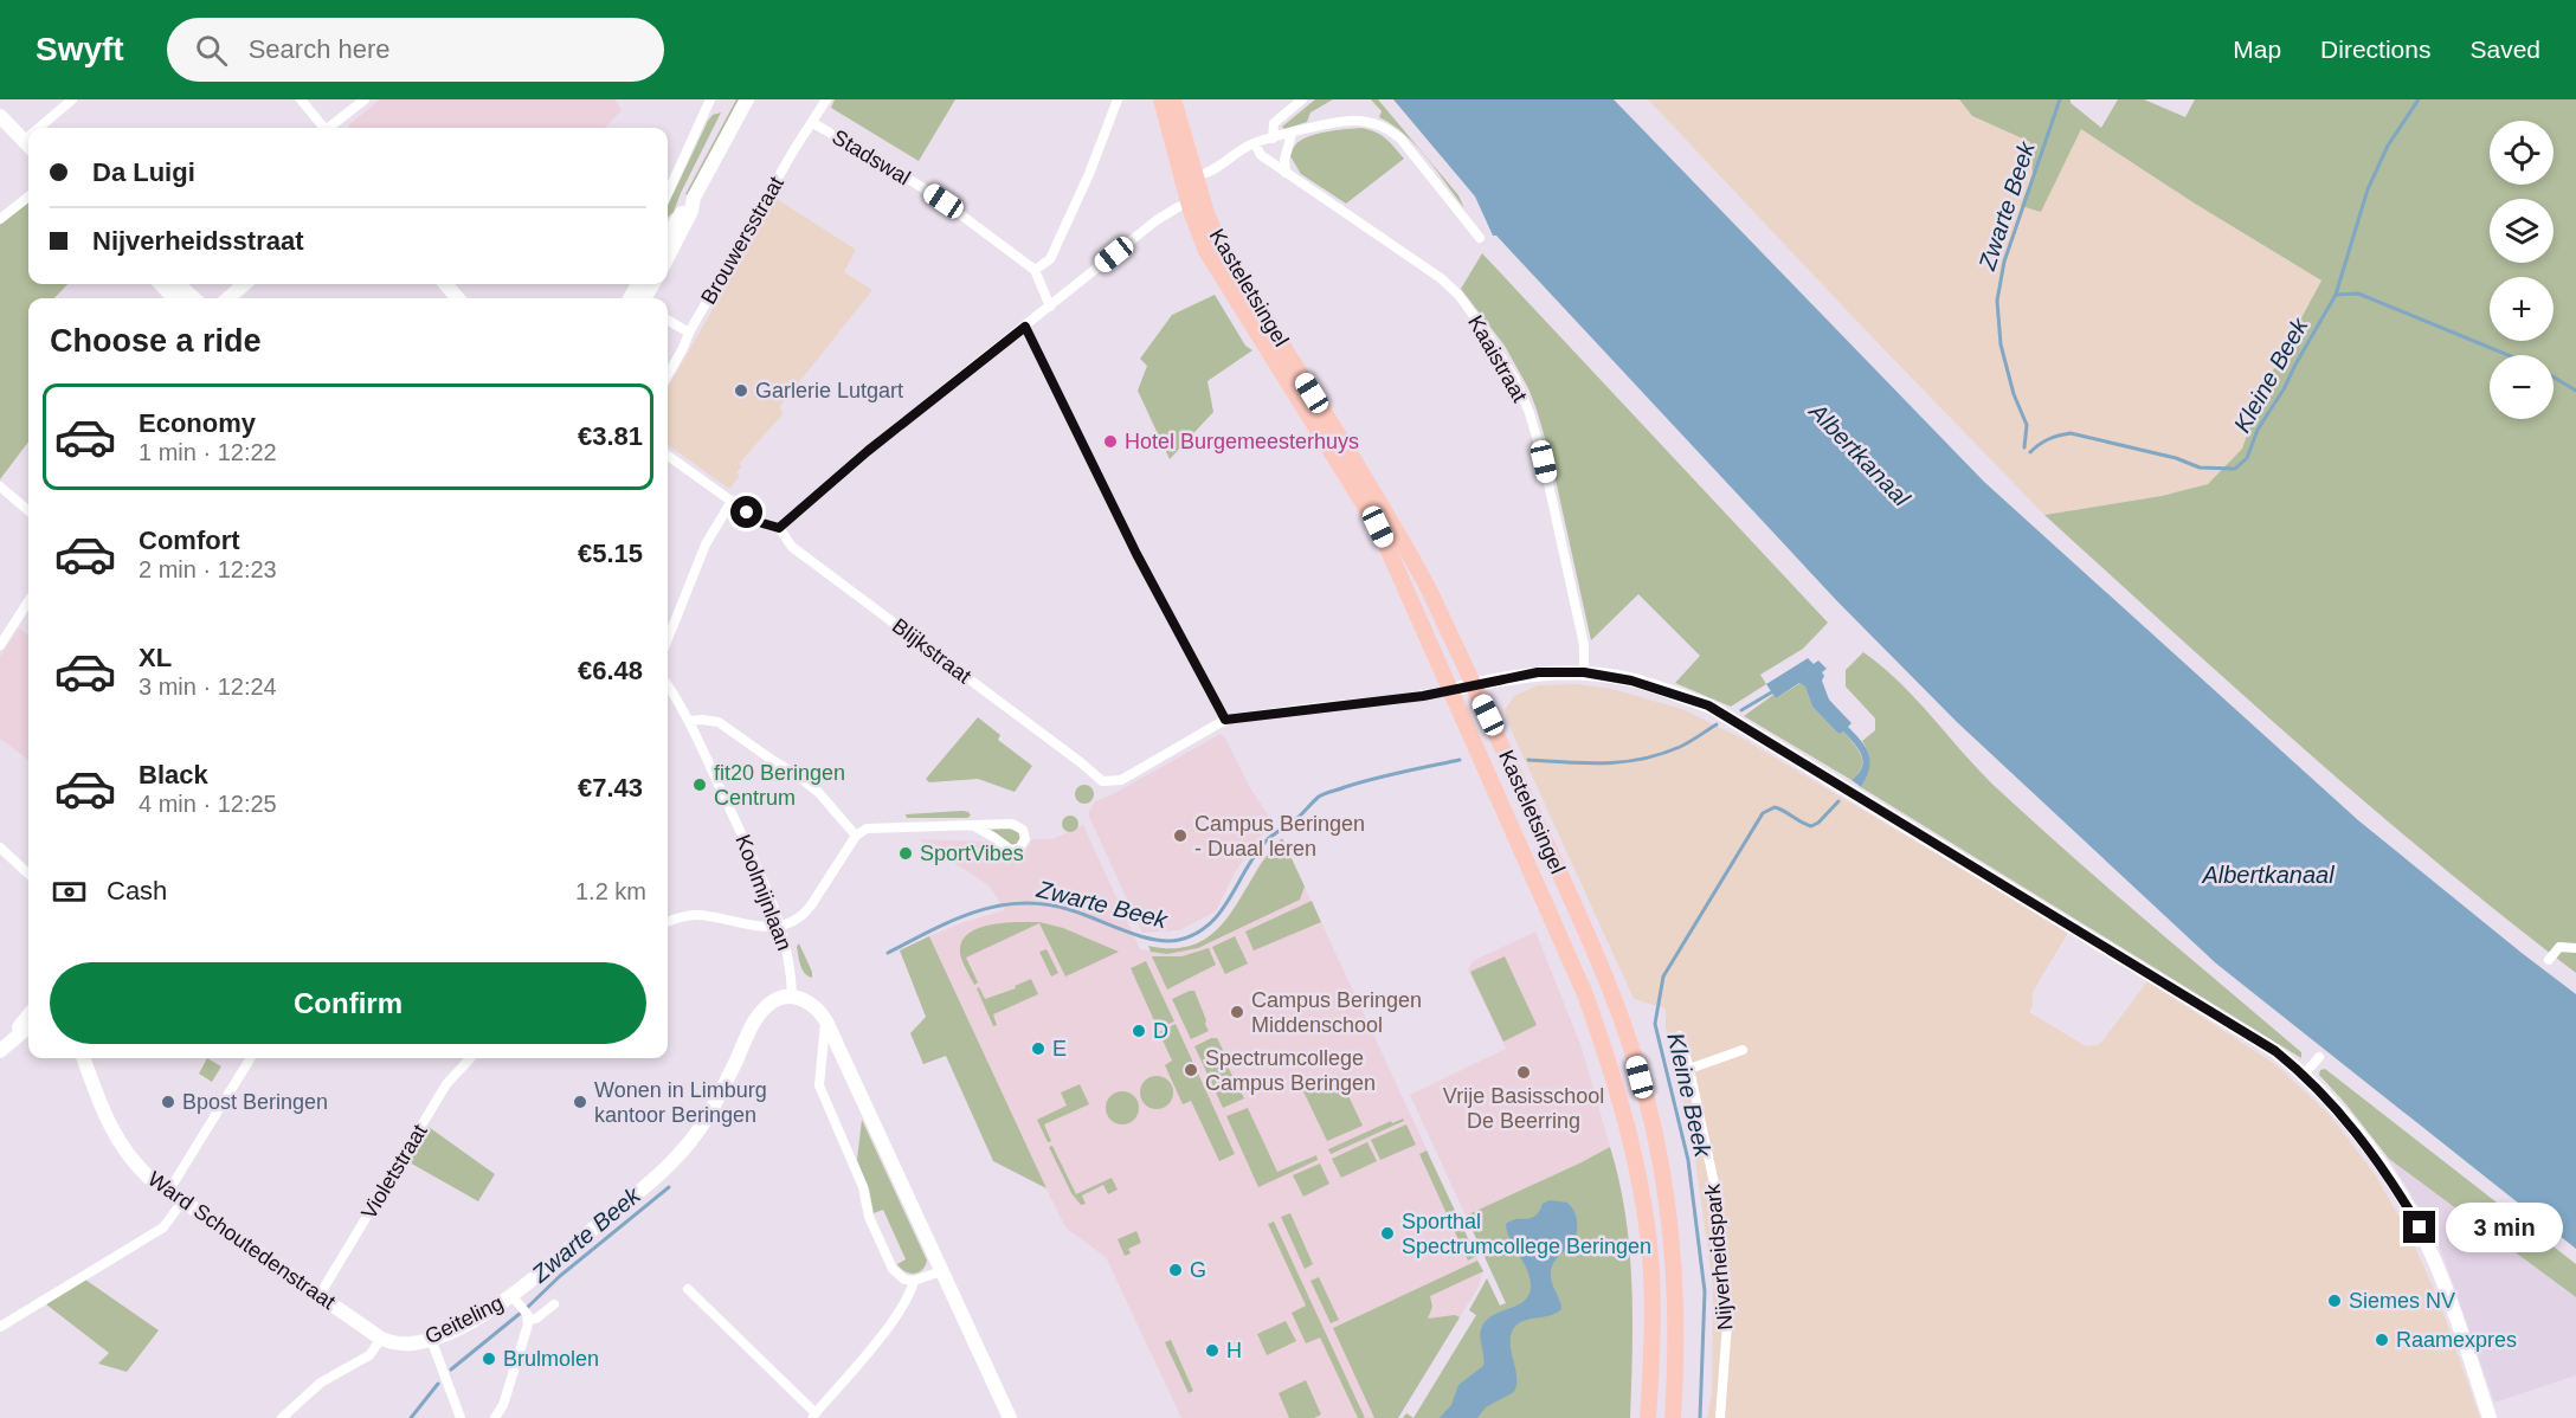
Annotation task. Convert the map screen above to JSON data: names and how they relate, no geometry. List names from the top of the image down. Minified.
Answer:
{"streets":{"main road":["Kasteletsingel"],"street":["Stadswal","Brouwersstraat","Kaaistraat","Blijkstraat","Koolmijnlaan","Violetstraat","Ward Schoutedenstraat","Nijverheidspark","Geiteling"]},"crossings":[["Stadswal","Brouwersstraat"],["Koolmijnlaan","Geiteling"],["Violetstraat","Ward Schoutedenstraat"],["Ward Schoutedenstraat","Geiteling"]],"water":["Zwarte Beek","Kleine Beek","Albertkanaal"],"places":["Garlerie Lutgart","Hotel Burgemeesterhuys","fit20 Beringen Centrum","Campus Beringen - Duaal leren","SportVibes","Campus Beringen Middenschool","D","E","Spectrumcollege Campus Beringen","Vrije Basisschool De Beerring","Bpost Beringen","Wonen in Limburg kantoor Beringen","Sporthal Spectrumcollege Beringen","G","Siemes NV","Raamexpres","H","Brulmolen"],"page":{"header":"Swyft","search":"Search here","nav":["Map","Directions","Saved"],"map_buttons":["+","−"],"banner":["Da Luigi","Nijverheidsstraat"],"heading":"Choose a ride","list":[{"name":"Economy","note":"1 min · 12:22","value":"€3.81"},{"name":"Comfort","note":"2 min · 12:23","value":"€5.15"},{"name":"XL","note":"3 min · 12:24","value":"€6.48"},{"name":"Black","note":"4 min · 12:25","value":"€7.43"}],"pay":["Cash","1.2 km"],"buttons":"Confirm","bubble":"3 min"}}
